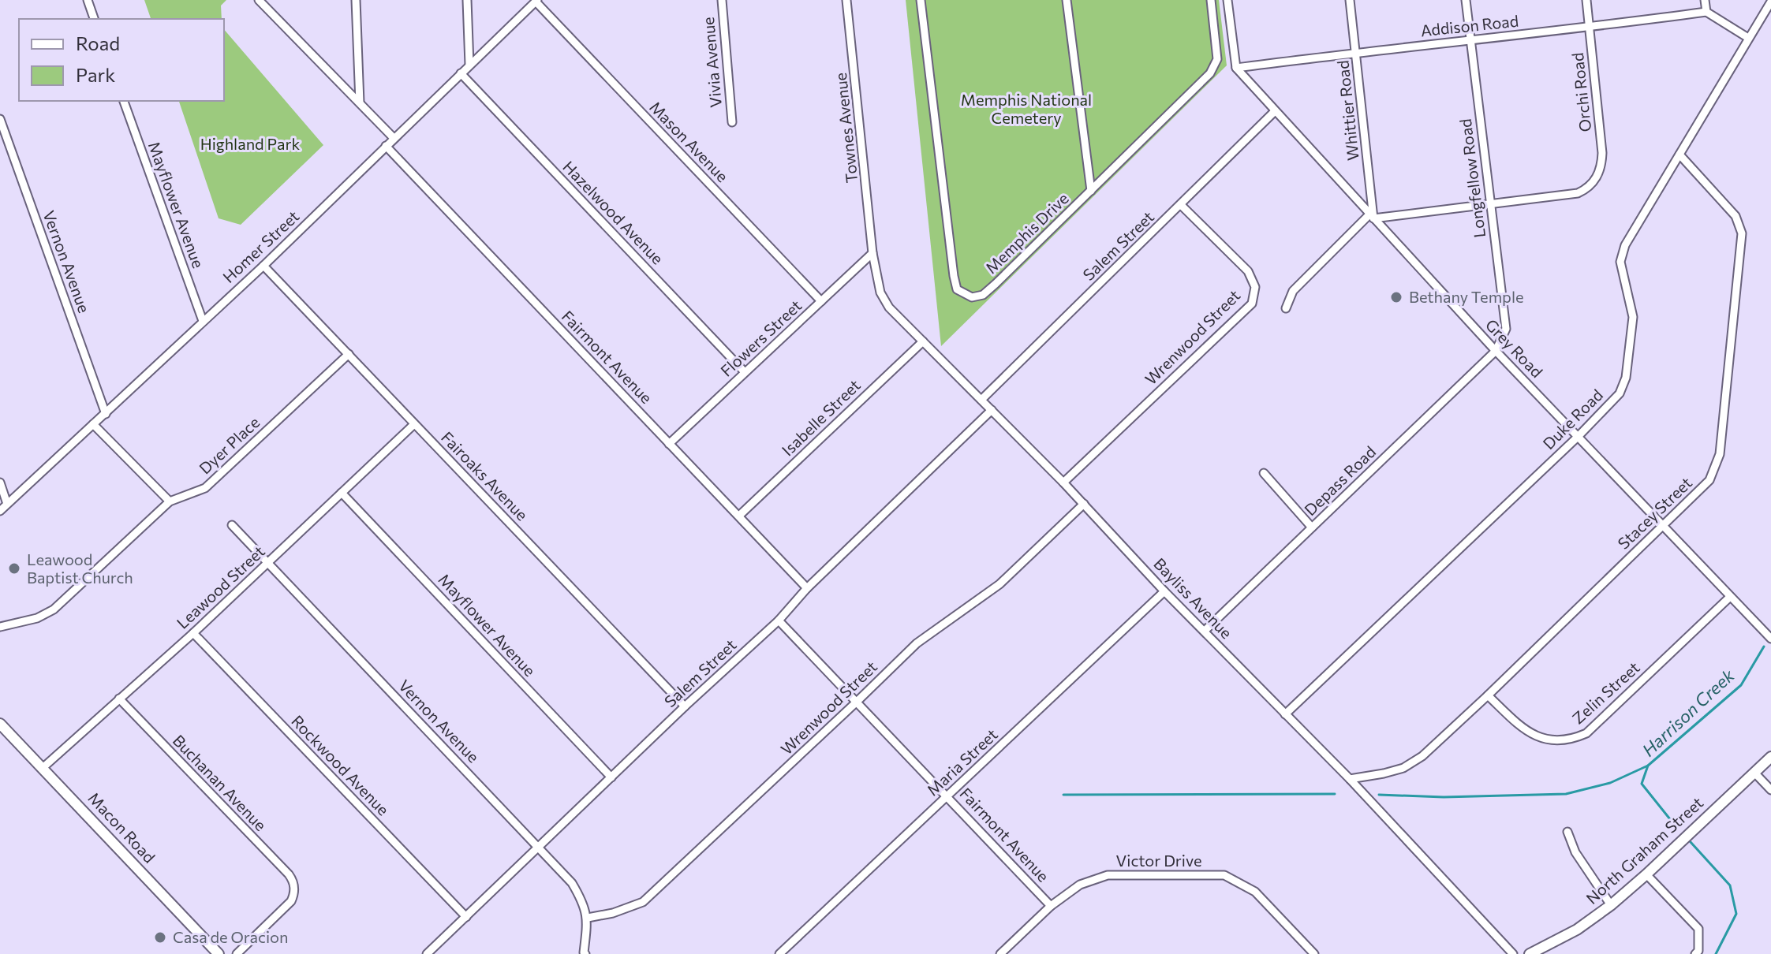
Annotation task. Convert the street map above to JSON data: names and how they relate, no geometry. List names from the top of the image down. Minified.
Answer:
{"streets":{"main road":["Macon Road","North Graham Street"],"street":["Addison Road","Vivia Avenue","Orchi Road","Whittier Road","Townes Avenue","Mason Avenue","Longfellow Road","Mayflower Avenue","Hazelwood Avenue","Memphis Drive","Salem Street","Homer Street","Vernon Avenue","Wrenwood Street","Flowers Street","Grey Road","Fairmont Avenue","Isabelle Street","Duke Road","Dyer Place","Fairoaks Avenue","Depass Road","Stacey Street","Leawood Street","Bayliss Avenue","Zelin Street","Maria Street","Rockwood Avenue","Buchanan Avenue","Victor Drive"]},"crossings":[["Addison Road","Orchi Road"],["Addison Road","Whittier Road"],["Addison Road","Longfellow Road"],["Addison Road","Grey Road"],["Orchi Road","Longfellow Road"],["Whittier Road","Grey Road"],["Townes Avenue","Flowers Street"],["Townes Avenue","Bayliss Avenue"],["Mason Avenue","Homer Street"],["Mason Avenue","Flowers Street"],["Longfellow Road","Grey Road"],["Longfellow Road","Depass Road"],["Mayflower Avenue","Salem Street"],["Mayflower Avenue","Homer Street"],["Mayflower Avenue","Leawood Street"],["Hazelwood Avenue","Homer Street"],["Hazelwood Avenue","Flowers Street"],["Salem Street","Vernon Avenue"],["Salem Street","Wrenwood Street"],["Salem Street","Grey Road"],["Salem Street","Fairmont Avenue"],["Salem Street","Fairoaks Avenue"],["Salem Street","Bayliss Avenue"],["Salem Street","Rockwood Avenue"],["Homer Street","Vernon Avenue"],["Homer Street","Fairmont Avenue"],["Homer Street","Fairoaks Avenue"],["Vernon Avenue","Wrenwood Street"],["Vernon Avenue","Leawood Street"],["Wrenwood Street","Fairmont Avenue"],["Wrenwood Street","Bayliss Avenue"],["Flowers Street","Fairmont Avenue"],["Flowers Street","Bayliss Avenue"],["Grey Road","Duke Road"],["Grey Road","Depass Road"],["Grey Road","Stacey Street"],["Grey Road","Zelin Street"],["Fairmont Avenue","Isabelle Street"],["Fairmont Avenue","Maria Street"],["Fairmont Avenue","Victor Drive"],["Isabelle Street","Bayliss Avenue"],["Duke Road","Stacey Street"],["Duke Road","Bayliss Avenue"],["Dyer Place","Fairoaks Avenue"],["Fairoaks Avenue","Leawood Street"],["Depass Road","Bayliss Avenue"],["Stacey Street","Bayliss Avenue"],["Stacey Street","Zelin Street"],["Leawood Street","Rockwood Avenue"],["Leawood Street","Buchanan Avenue"],["Leawood Street","Macon Road"],["Bayliss Avenue","Maria Street"]],"water":["Harrison Creek"],"parks":["Memphis National Cemetery","Highland Park"],"places":["Bethany Temple","Leawood Baptist Church","Casa de Oracion"],"legend":["Road","Park"]}
